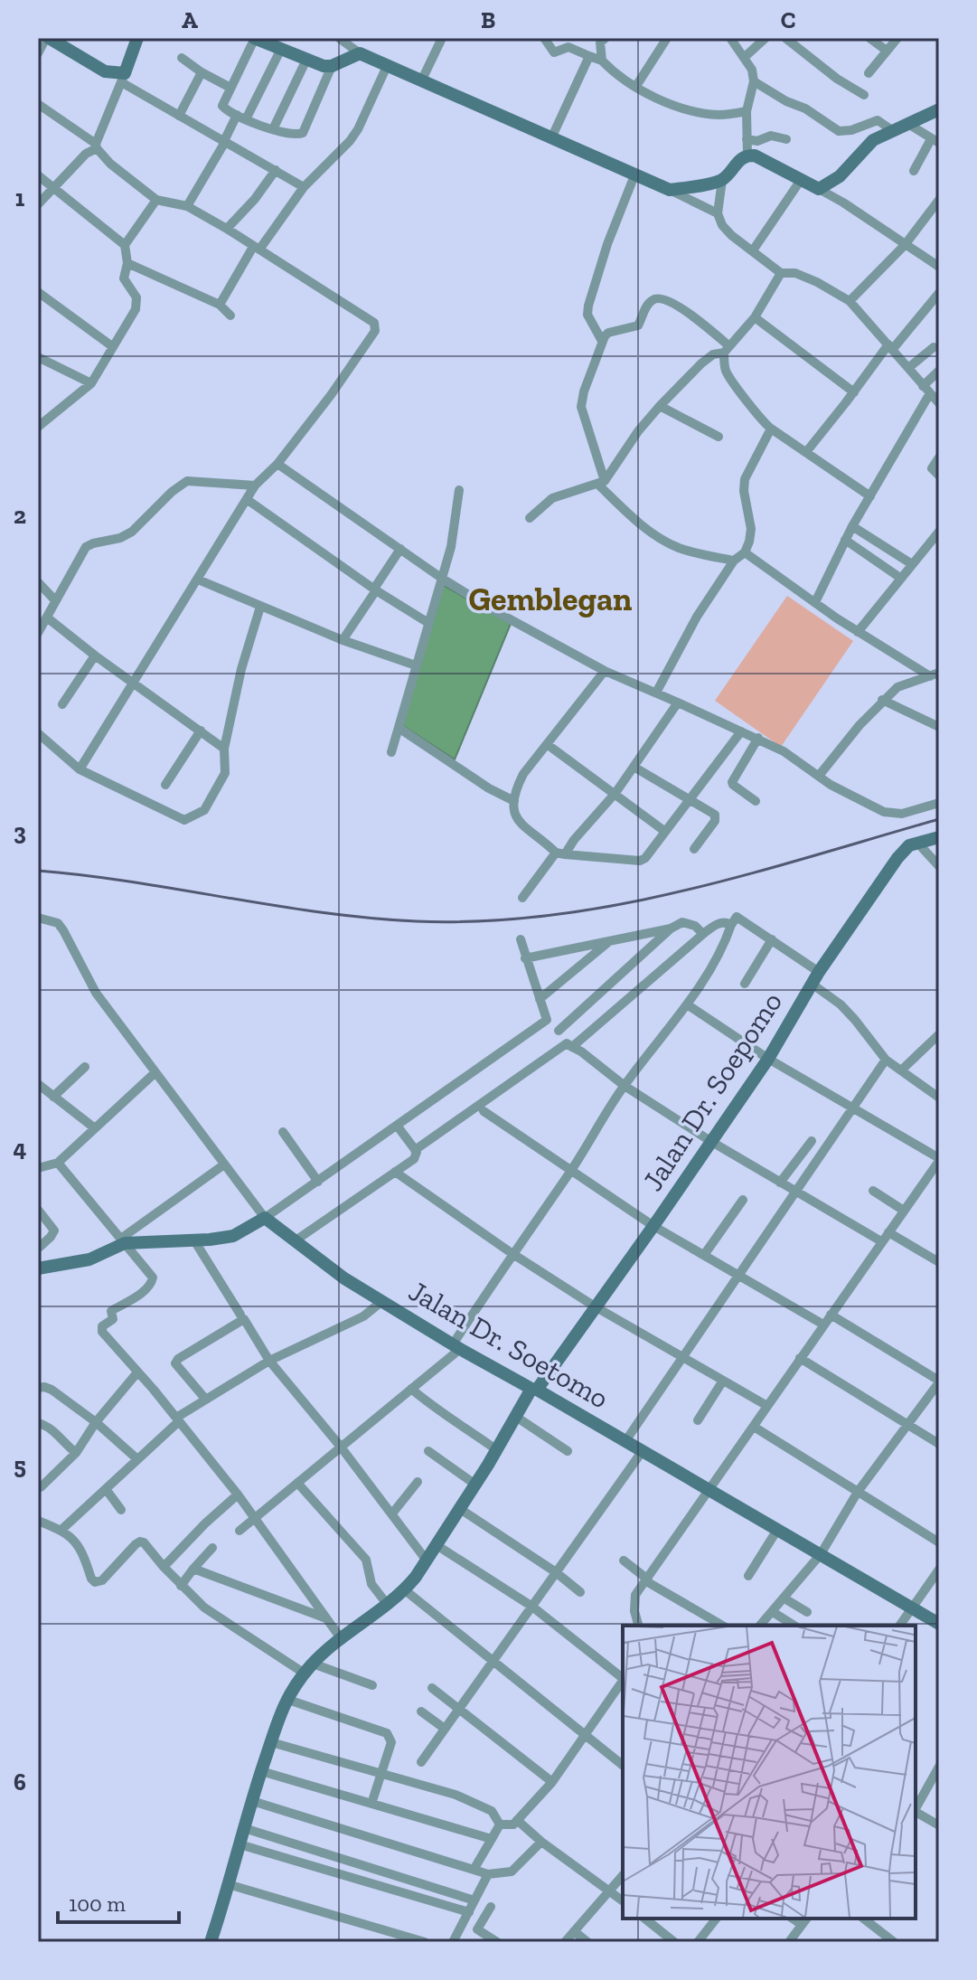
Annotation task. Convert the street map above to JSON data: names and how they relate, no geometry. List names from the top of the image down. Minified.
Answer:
{"streets":{"street":["Jalan Dr. Soepomo","Jalan Dr. Soetomo"]},"crossings":[["Jalan Dr. Soepomo","Jalan Dr. Soetomo"]],"districts":["Gemblegan"],"scale_bar":"100 m","grid":{"columns":["A","B","C"],"rows":["1","2","3","4","5","6"]}}
